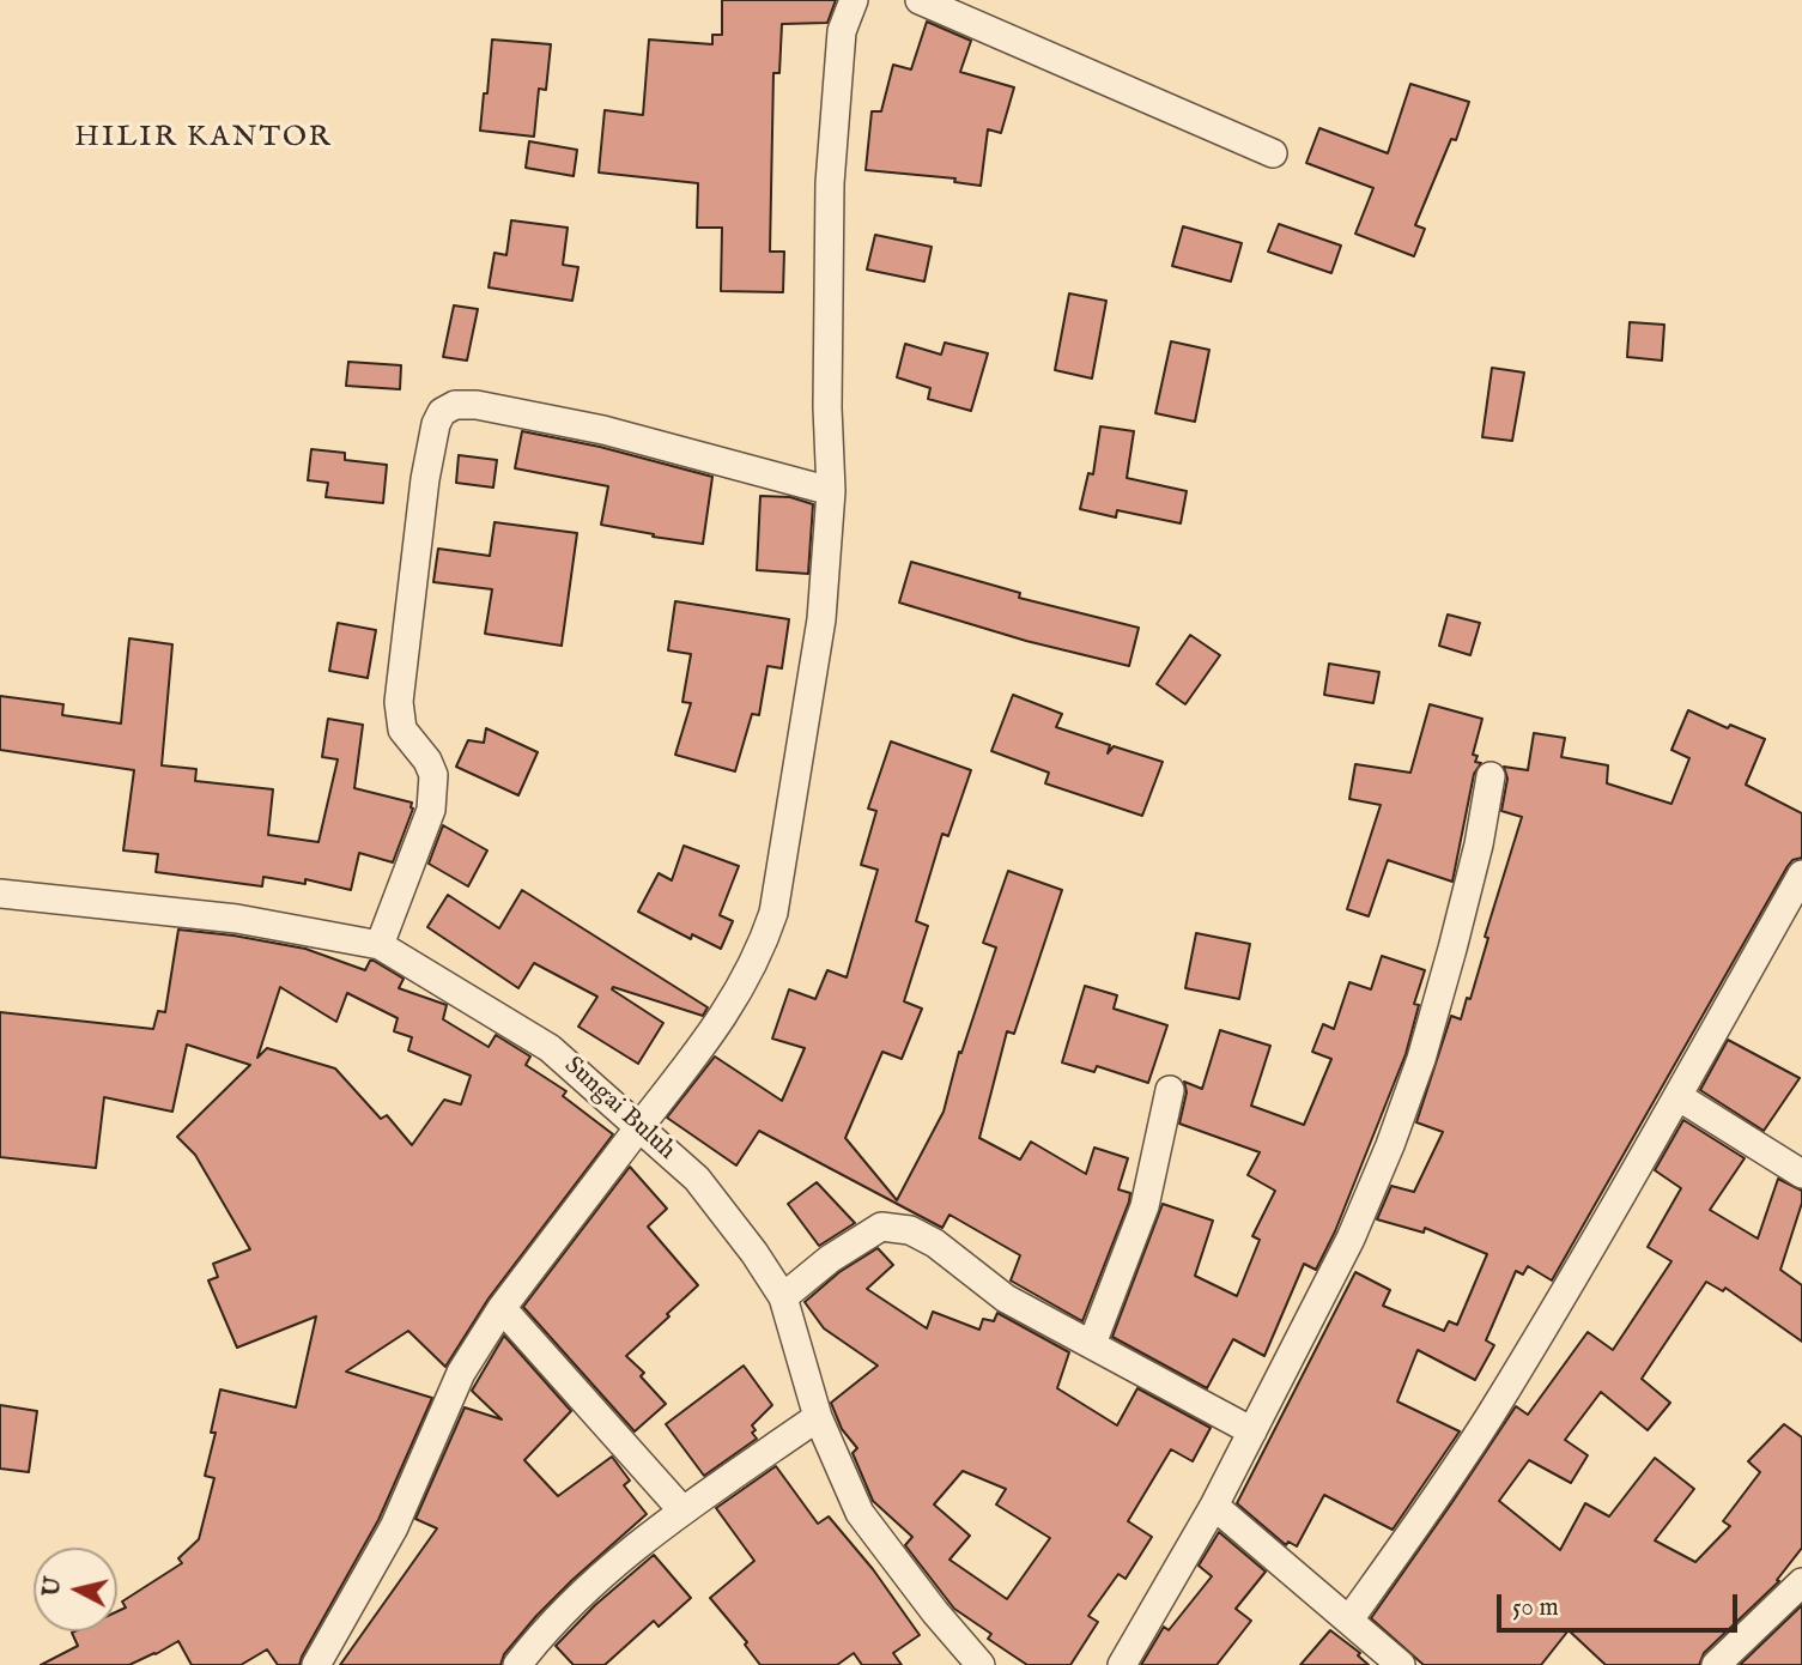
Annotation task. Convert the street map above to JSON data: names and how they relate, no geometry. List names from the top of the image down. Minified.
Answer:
{"streets":{"street":["Sungai Buluh"]},"districts":["HILIR KANTOR"],"scale_bar":"50 m","north":"left"}
